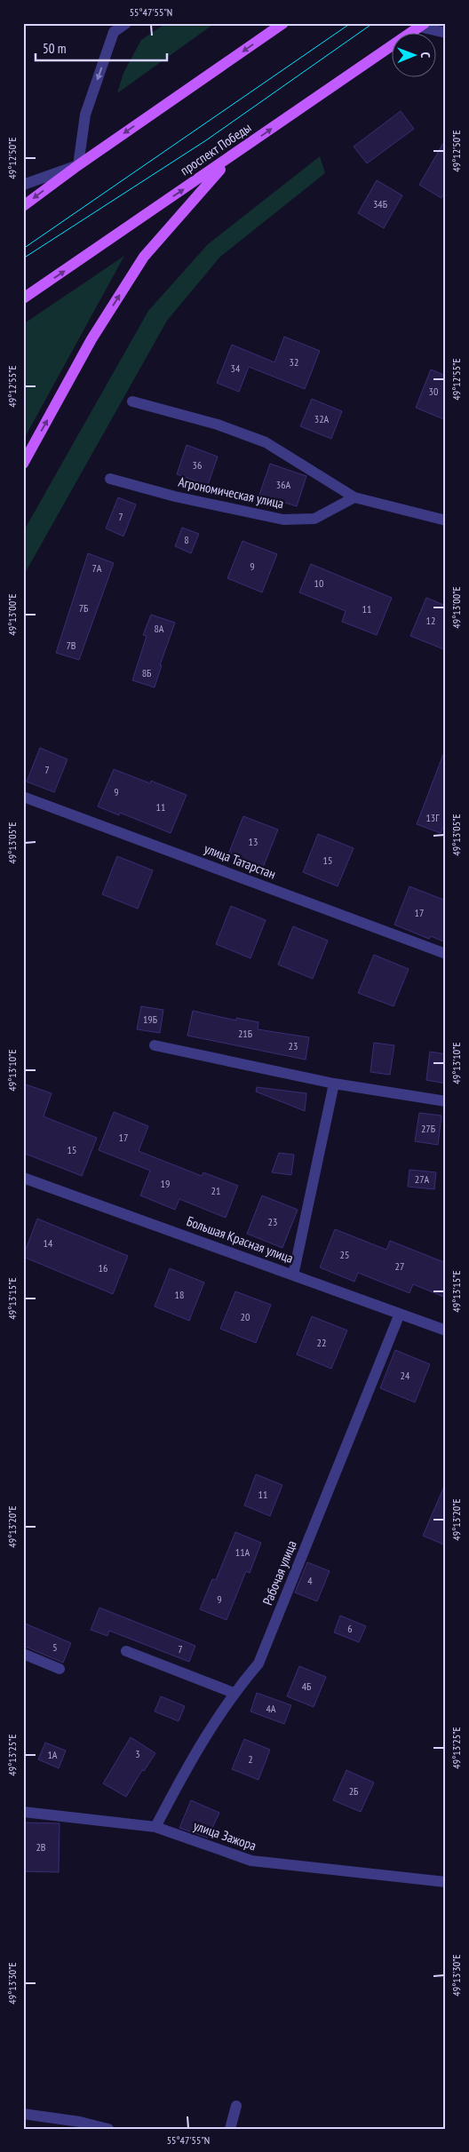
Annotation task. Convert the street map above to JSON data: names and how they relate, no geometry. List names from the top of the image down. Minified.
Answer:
{"streets":{"main road":["проспект Победы"],"street":["Агрономическая улица","улица Татарстан","Большая Красная улица","Рабочая улица","улица Зажора"]},"crossings":[["Большая Красная улица","Рабочая улица"],["Рабочая улица","улица Зажора"]],"house_numbers":["34Б","32","34","30","32А","36","36А","7","8","9","7А","10","7Б","11","12","8А","7В","8Б","7","9","11","13Г","13","15","17","19Б","21Б","23","27Б","17","15","27А","19","21","23","14","25","27","16","18","20","22","24","11","11А","4","9","6","5","7","4Б","4А","3","1А","2","2Б","2В"],"scale_bar":"50 m","north":"right","coordinates":["55°47'55\"N","49°12'50\"E","49°12'55\"E","49°13'00\"E","49°13'05\"E","49°13'10\"E","49°13'15\"E","49°13'20\"E","49°13'25\"E","49°13'30\"E"]}
